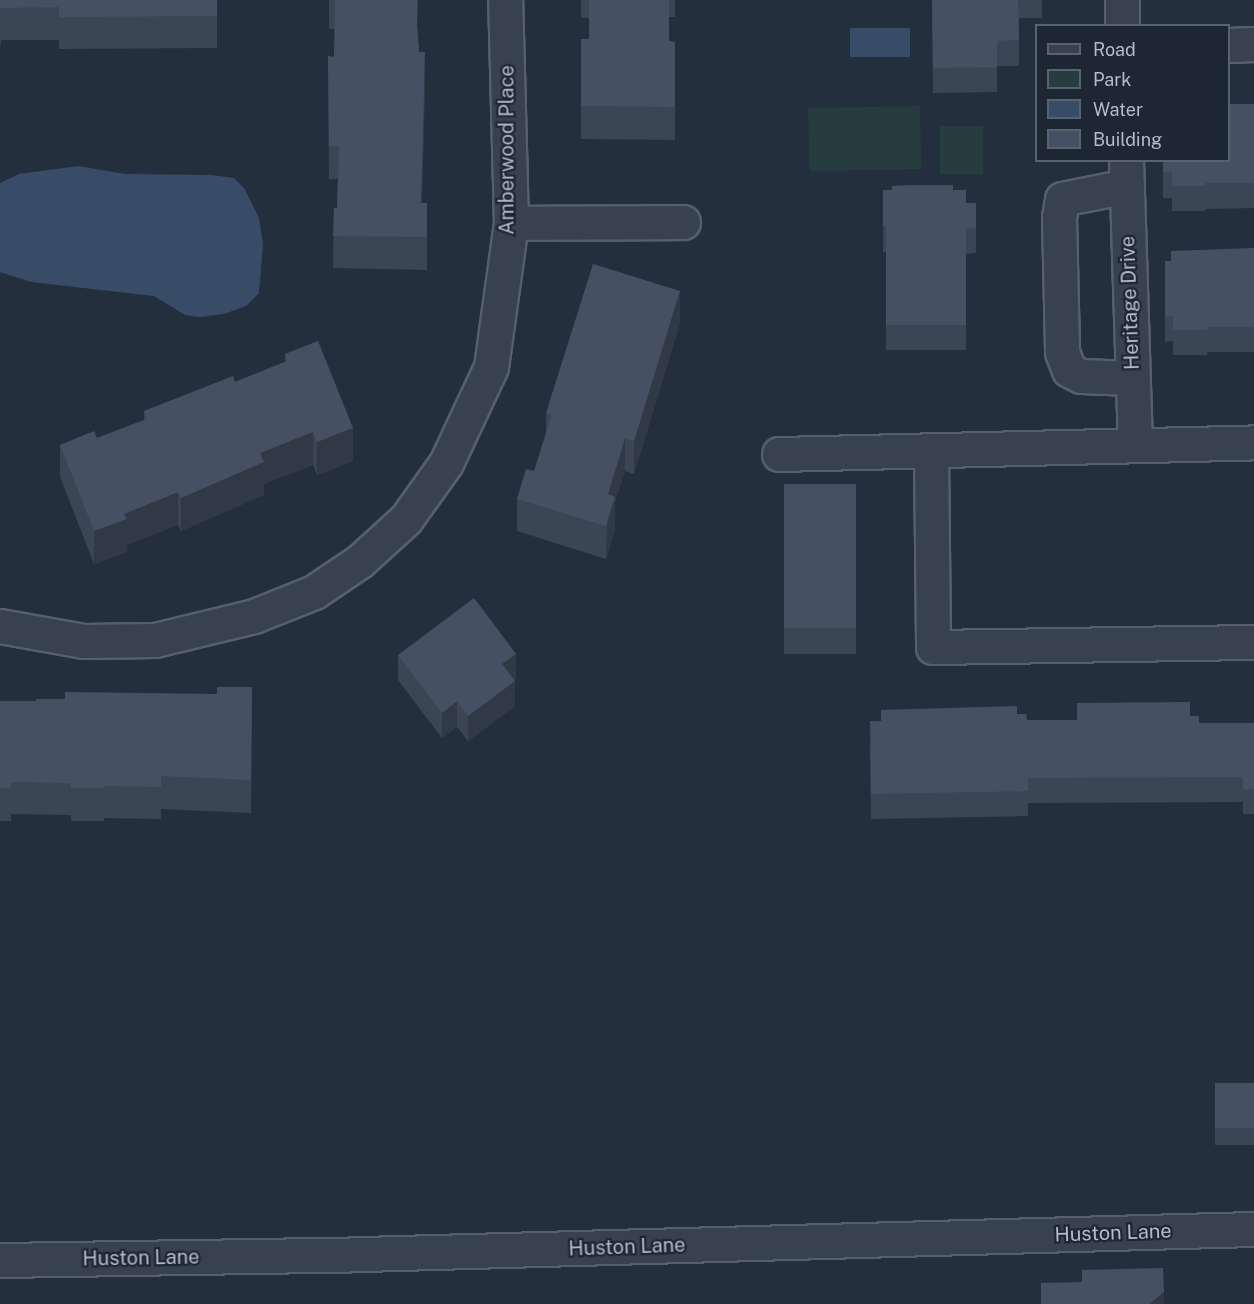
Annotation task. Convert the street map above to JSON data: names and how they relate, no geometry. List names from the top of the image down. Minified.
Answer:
{"streets":{"street":["Amberwood Place","Heritage Drive","Huston Lane"]},"legend":["Road","Park","Water","Building"]}
